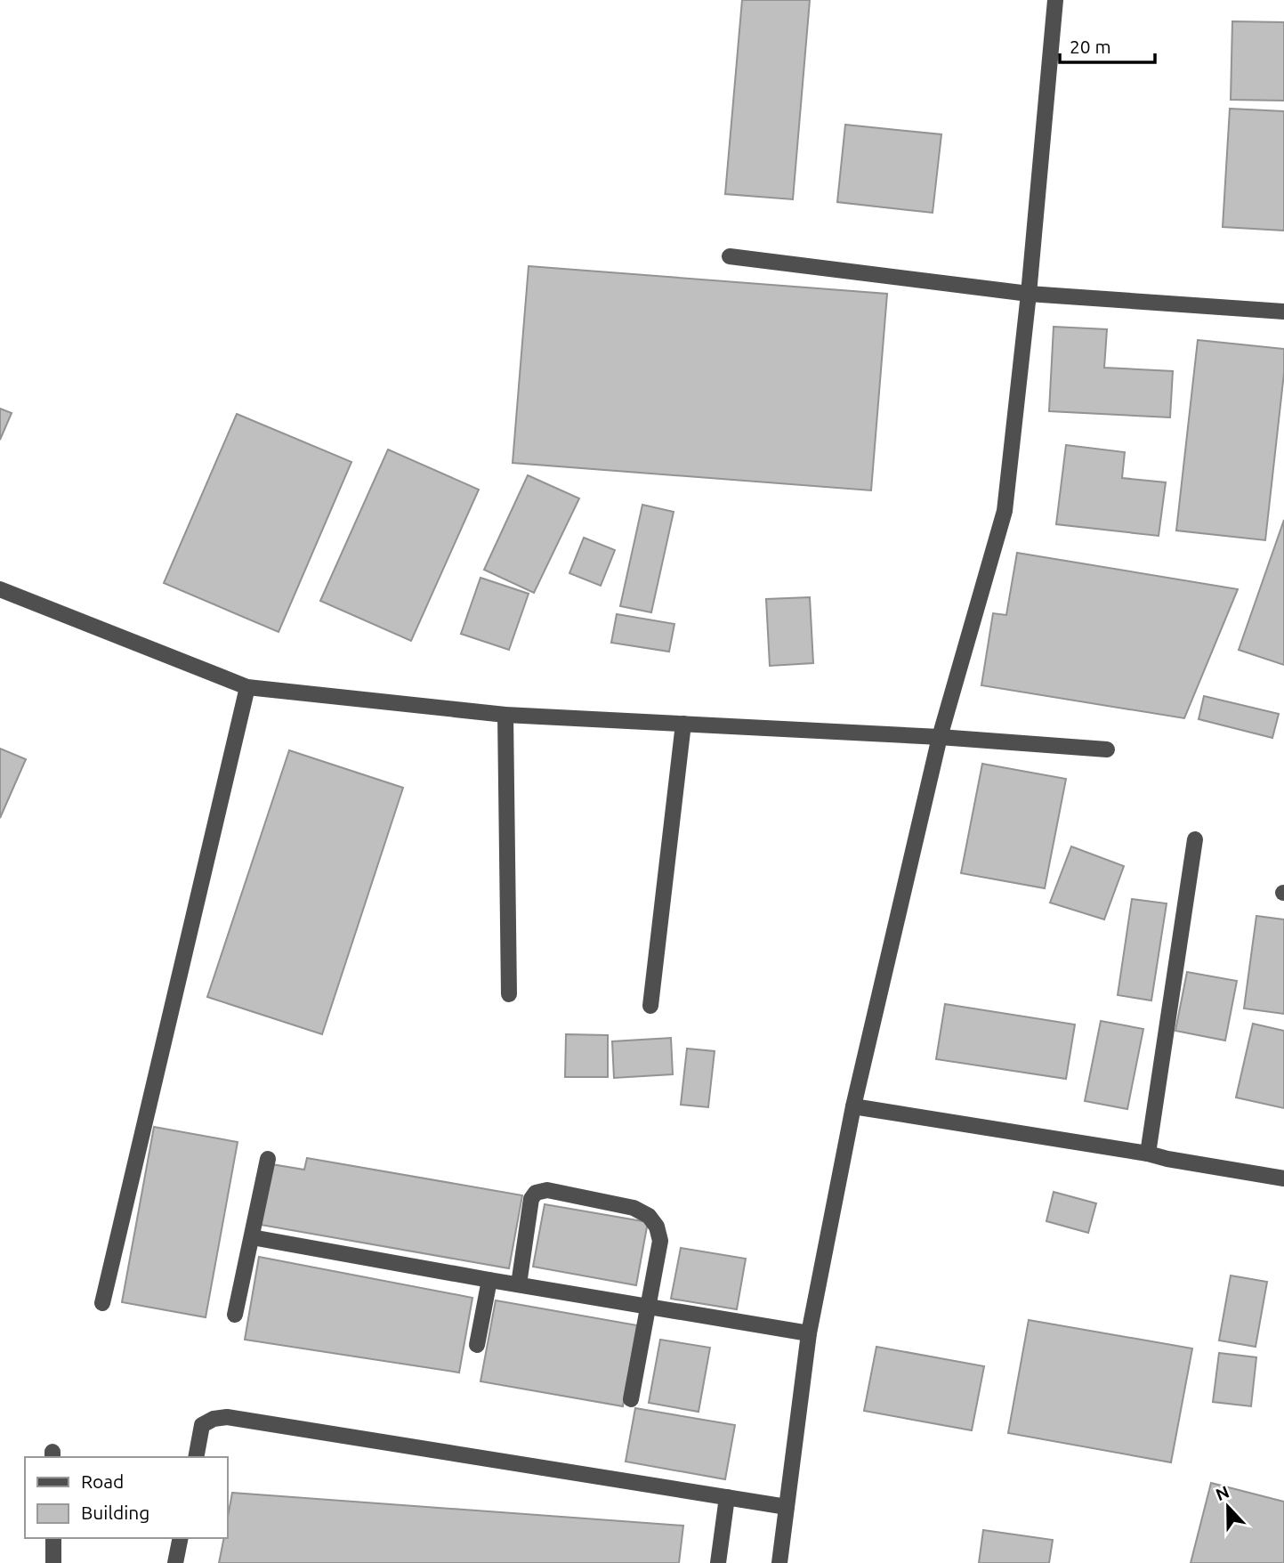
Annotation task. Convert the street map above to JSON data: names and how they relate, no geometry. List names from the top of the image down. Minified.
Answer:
{"legend":["Road","Building"],"scale_bar":"20 m","north":"top"}
